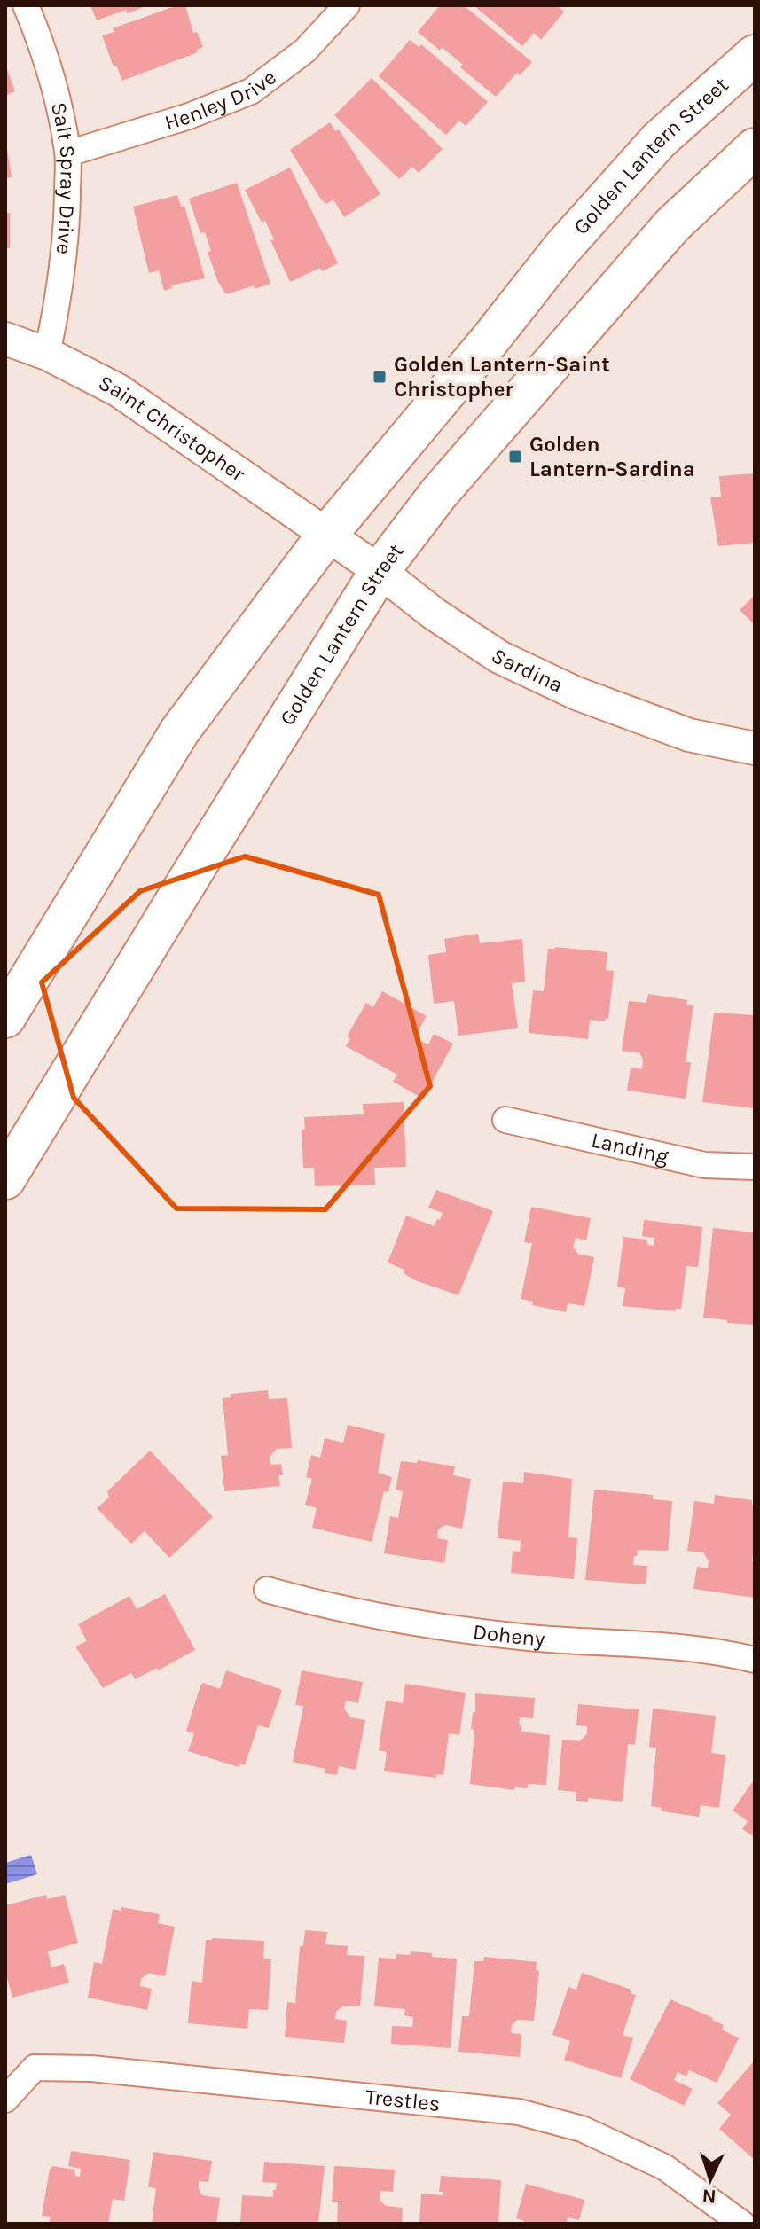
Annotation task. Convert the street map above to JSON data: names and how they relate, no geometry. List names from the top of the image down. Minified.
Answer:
{"streets":{"main road":["Golden Lantern Street"],"street":["Henley Drive","Salt Spray Drive","Saint Christopher","Sardina","Landing","Doheny","Trestles"]},"crossings":[["Henley Drive","Salt Spray Drive"],["Golden Lantern Street","Saint Christopher"],["Golden Lantern Street","Sardina"],["Salt Spray Drive","Saint Christopher"],["Saint Christopher","Sardina"]],"places":{"transit":["Golden Lantern-Saint Christopher","Golden Lantern-Sardina"]},"north":"bottom"}
